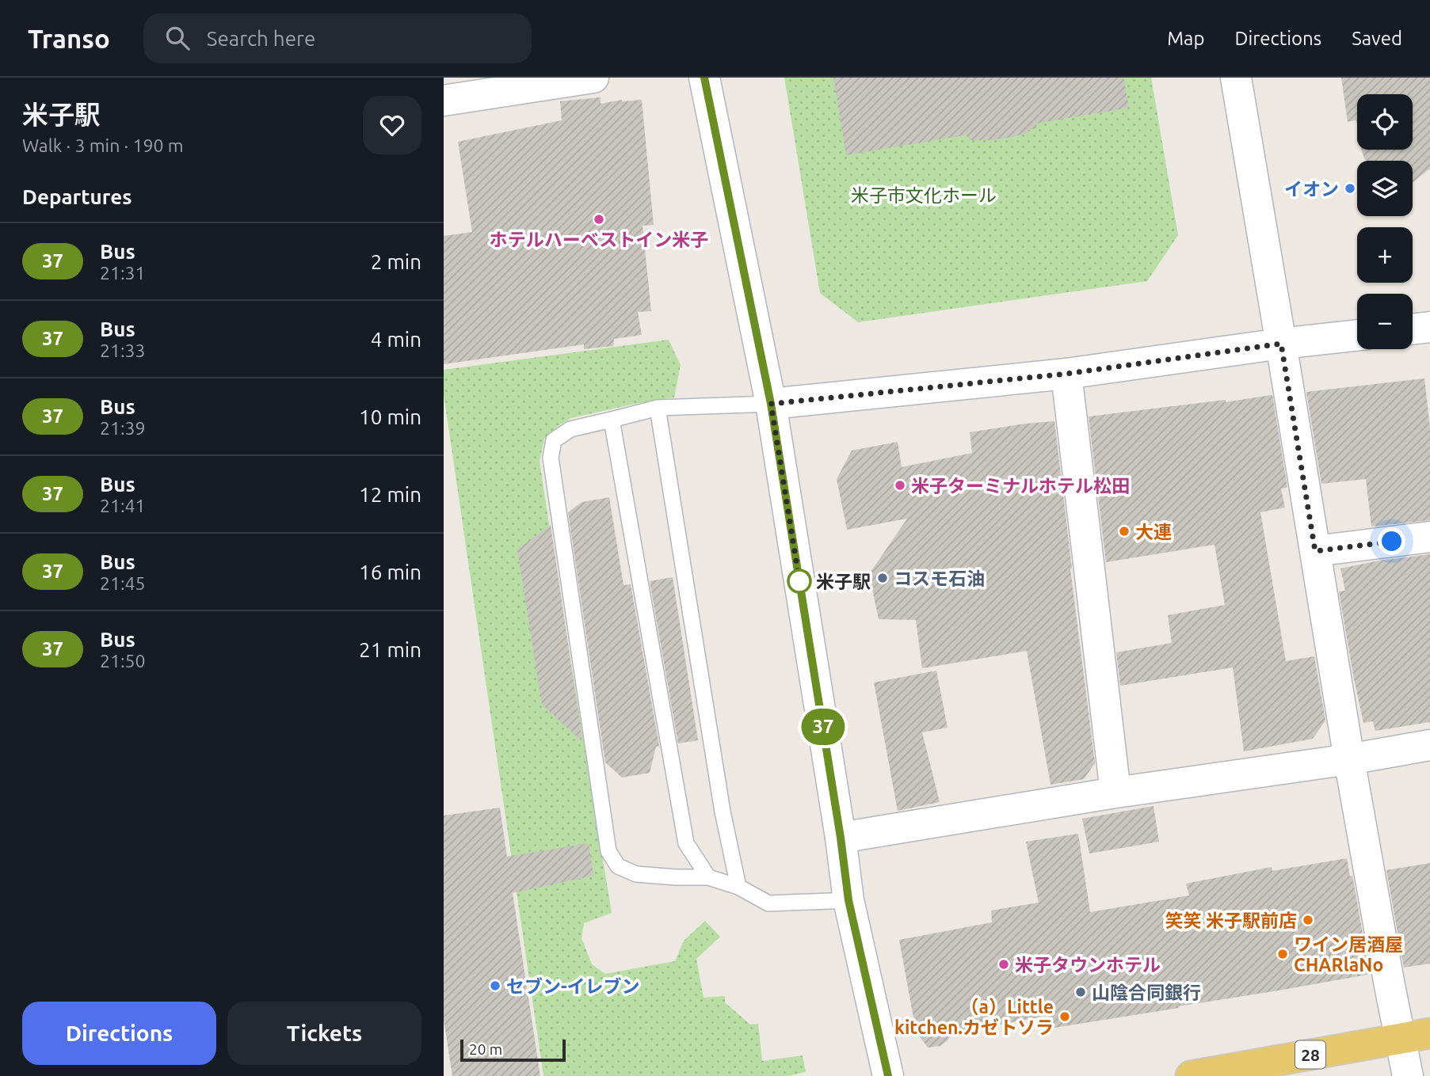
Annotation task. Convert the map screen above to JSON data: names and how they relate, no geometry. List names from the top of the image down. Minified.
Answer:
{"streets":{"main road":["28"]},"parks":["米子市文化ホール"],"places":["イオン","ホテルハーベストイン米子","米子ターミナルホテル松田","大連","コスモ石油","米子駅","笑笑 米子駅前店","ワイン居酒屋 CHARlaNo","米子タウンホテル","セブン-イレブン","山陰合同銀行","（a）Little kitchen.カゼトソラ"],"lines":["bus line 37"],"scale_bar":"20 m","page":{"header":"Transo","search":"Search here","nav":["Map","Directions","Saved"],"heading":[["米子駅","Walk · 3 min · 190 m"],"Departures"],"on_map":"37","map_buttons":["+","−"],"list":[{"mark":"37","name":"Bus","note":"21:31","value":"2 min"},{"mark":"37","name":"Bus","note":"21:33","value":"4 min"},{"mark":"37","name":"Bus","note":"21:39","value":"10 min"},{"mark":"37","name":"Bus","note":"21:41","value":"12 min"},{"mark":"37","name":"Bus","note":"21:45","value":"16 min"},{"mark":"37","name":"Bus","note":"21:50","value":"21 min"}],"buttons":["Directions","Tickets"],"scale":"20 m"}}
